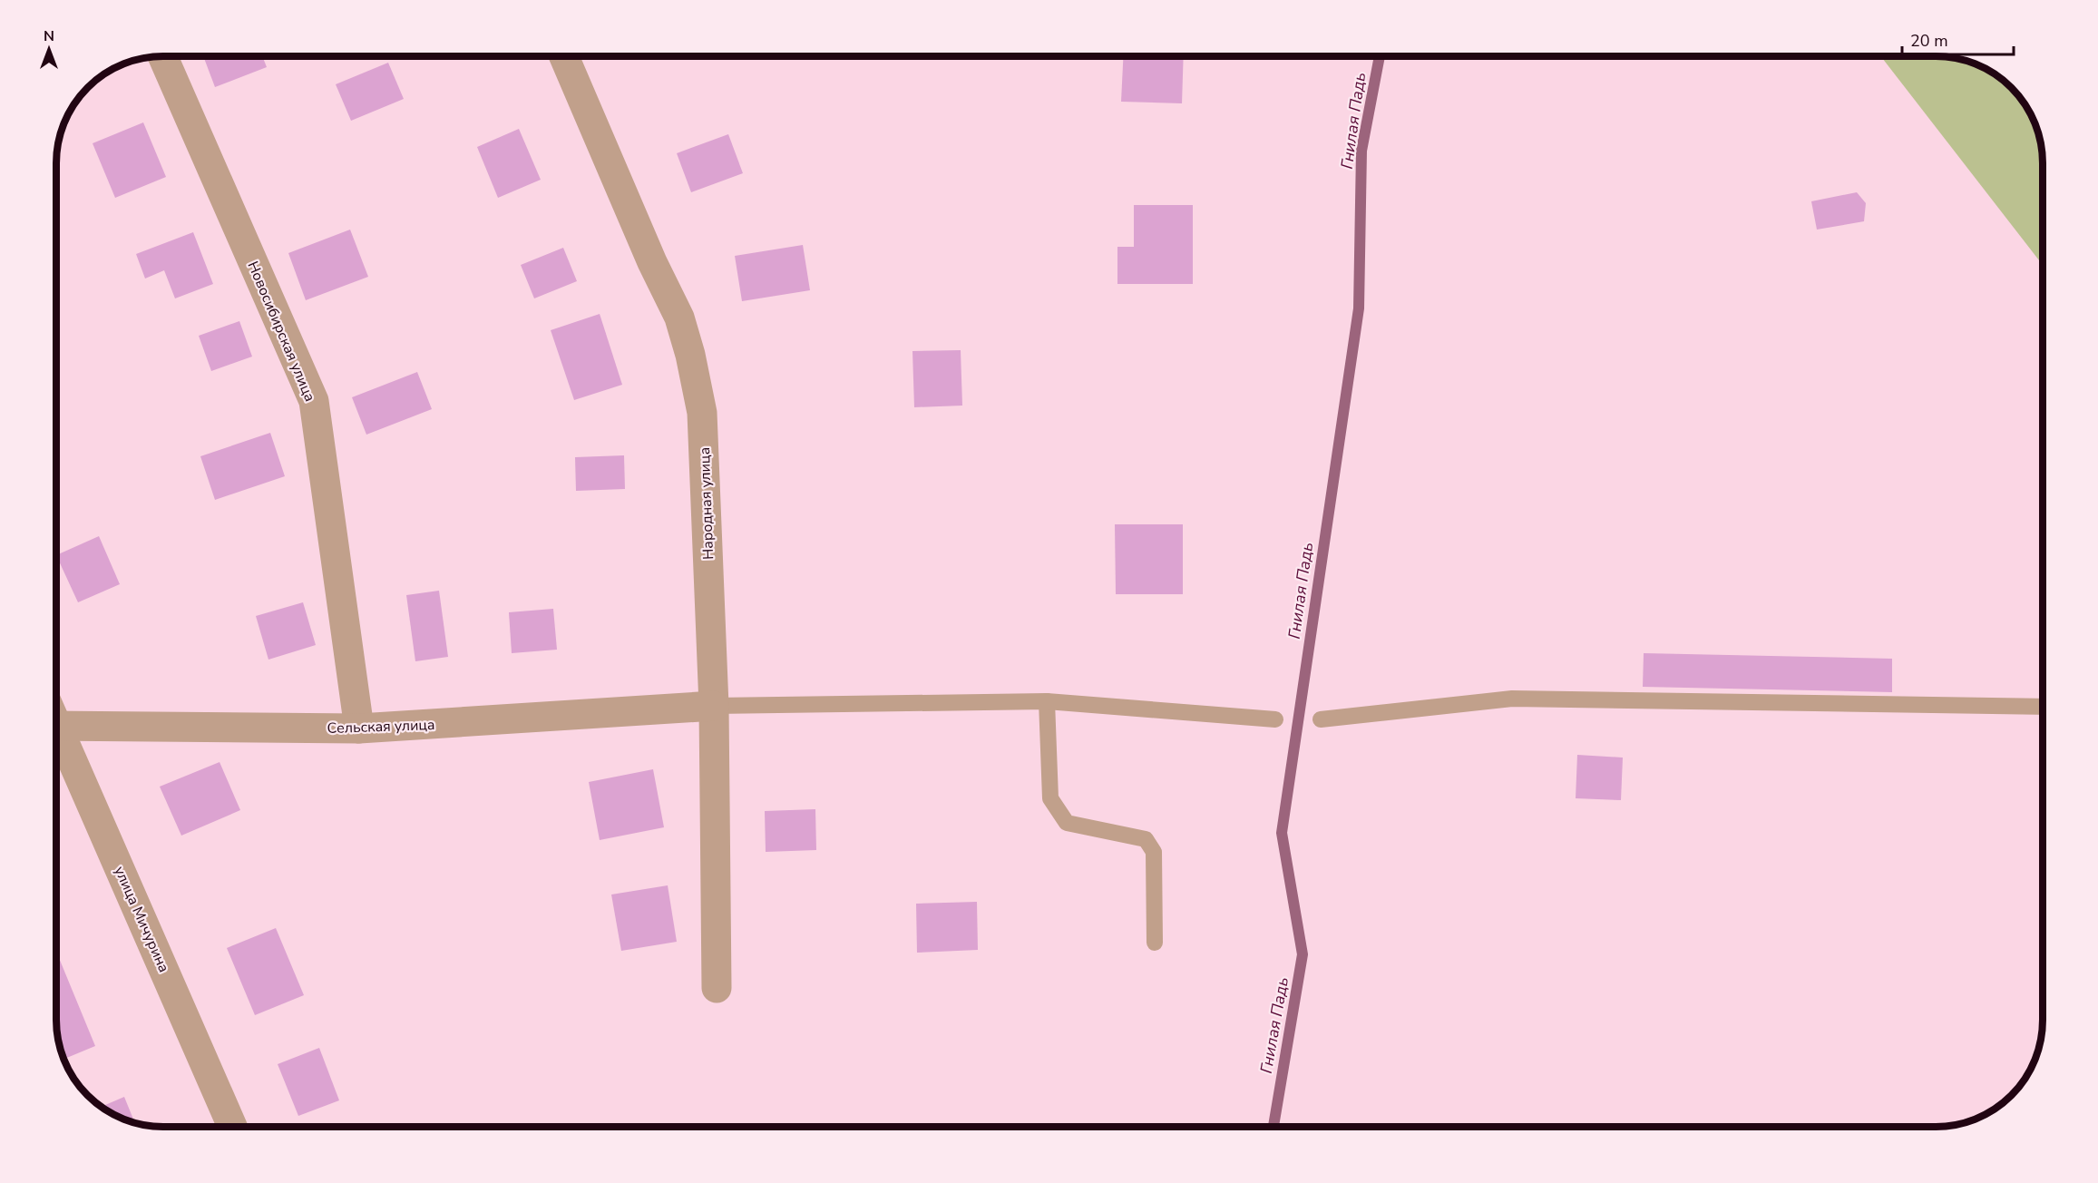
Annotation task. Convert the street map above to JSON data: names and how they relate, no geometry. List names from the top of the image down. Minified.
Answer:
{"streets":{"street":["Новосибирская улица","Народная улица","Сельская улица","улица Мичурина"]},"crossings":[["Новосибирская улица","Сельская улица"],["Народная улица","Сельская улица"]],"water":["Гнилая Падь"],"scale_bar":"20 m","north":"top"}
